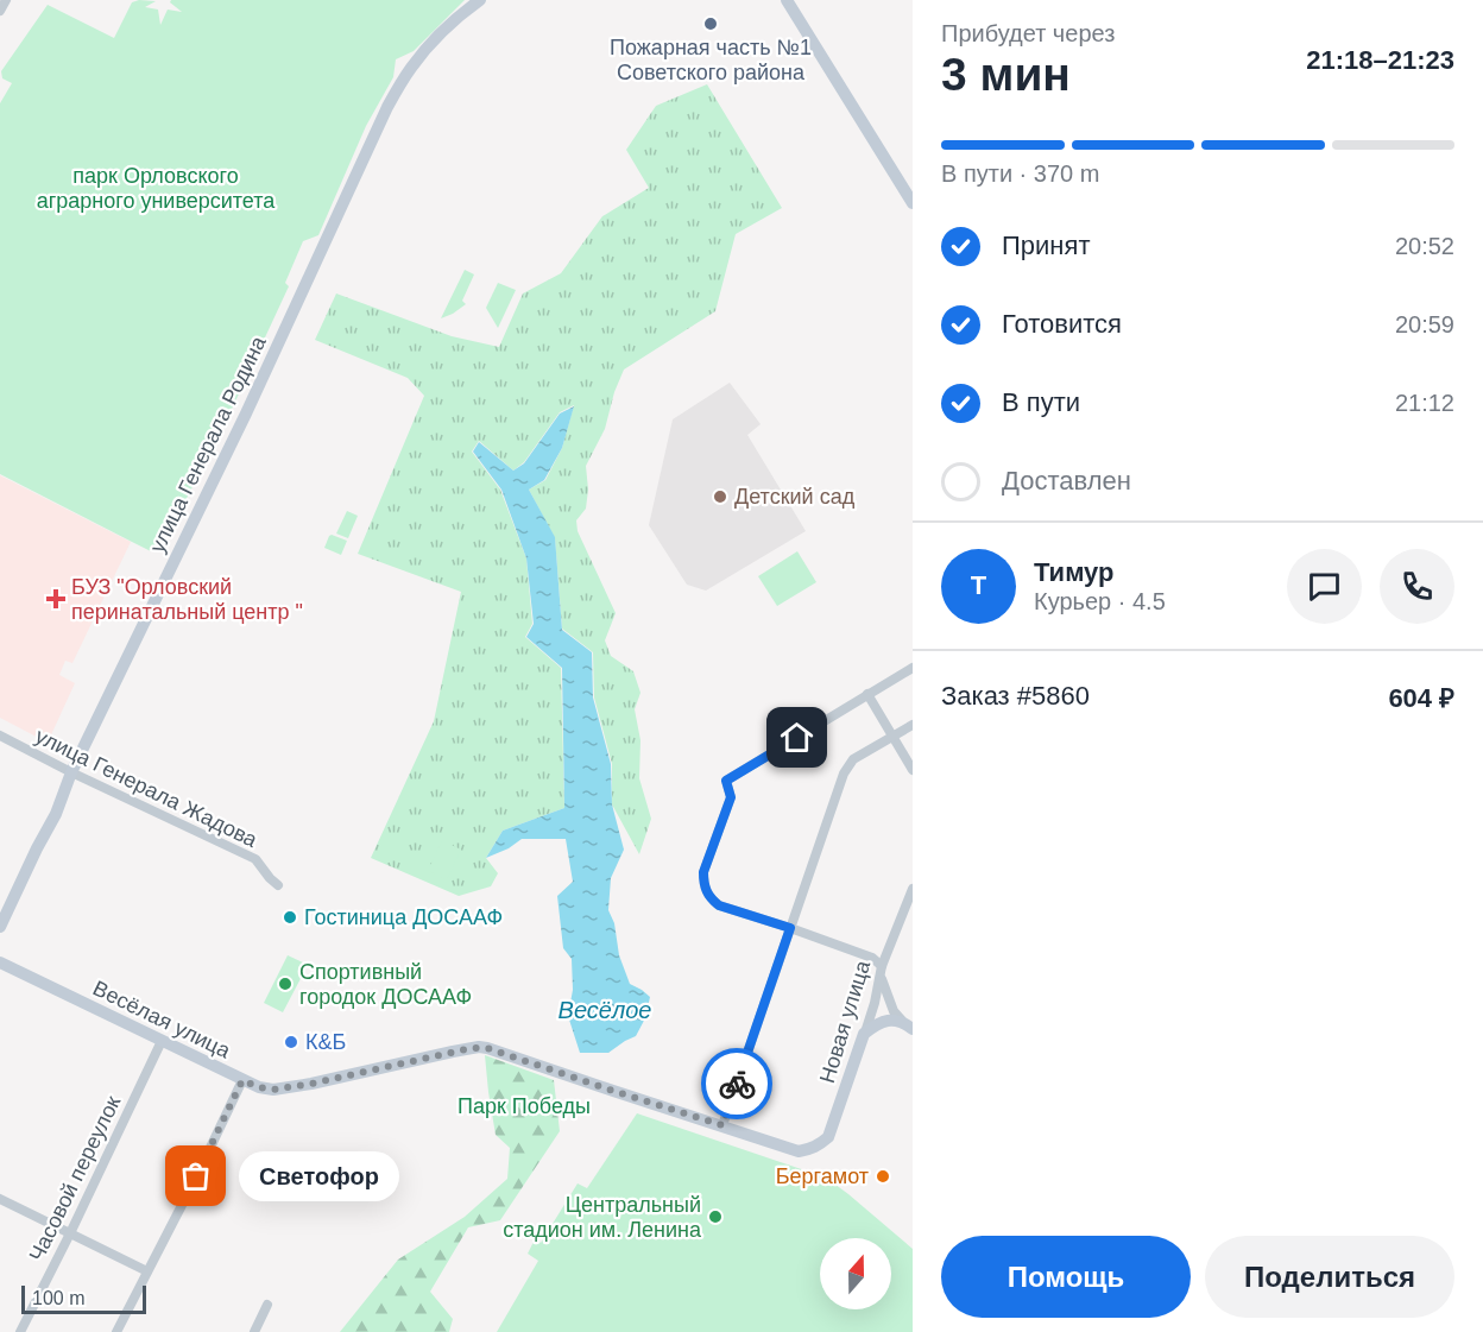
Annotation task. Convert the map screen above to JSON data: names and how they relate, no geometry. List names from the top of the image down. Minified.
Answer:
{"streets":{"street":["улица Генерала Родина","улица Генерала Жадова","Весёлая улица","Новая улица","Часовой переулок"]},"crossings":[["улица Генерала Родина","улица Генерала Жадова"],["Весёлая улица","Новая улица"],["Весёлая улица","Часовой переулок"]],"water":["Весёлое"],"parks":["парк Орловского аграрного университета","Парк Победы"],"places":{"other":["Пожарная часть №1 Советского района","Детский сад","Гостиница ДОСААФ","Спортивный городок ДОСААФ","К&Б","Светофор","Бергамот","Центральный стадион им. Ленина"],"health":["БУЗ \"Орловский перинатальный центр \""]},"scale_bar":"100 m","north":"top","page":{"heading":["3 мин","Прибудет через","21:18–21:23"],"panel":["Тимур","Курьер · 4.5","Заказ #5860","604 ₽"],"bar":"В пути · 370 m","list":[["Принят","20:52"],["Готовится","20:59"],["В пути","21:12"],"Доставлен"],"round":"Т","bubble":"Светофор","buttons":["Помощь","Поделиться"],"scale":"100 m"}}
